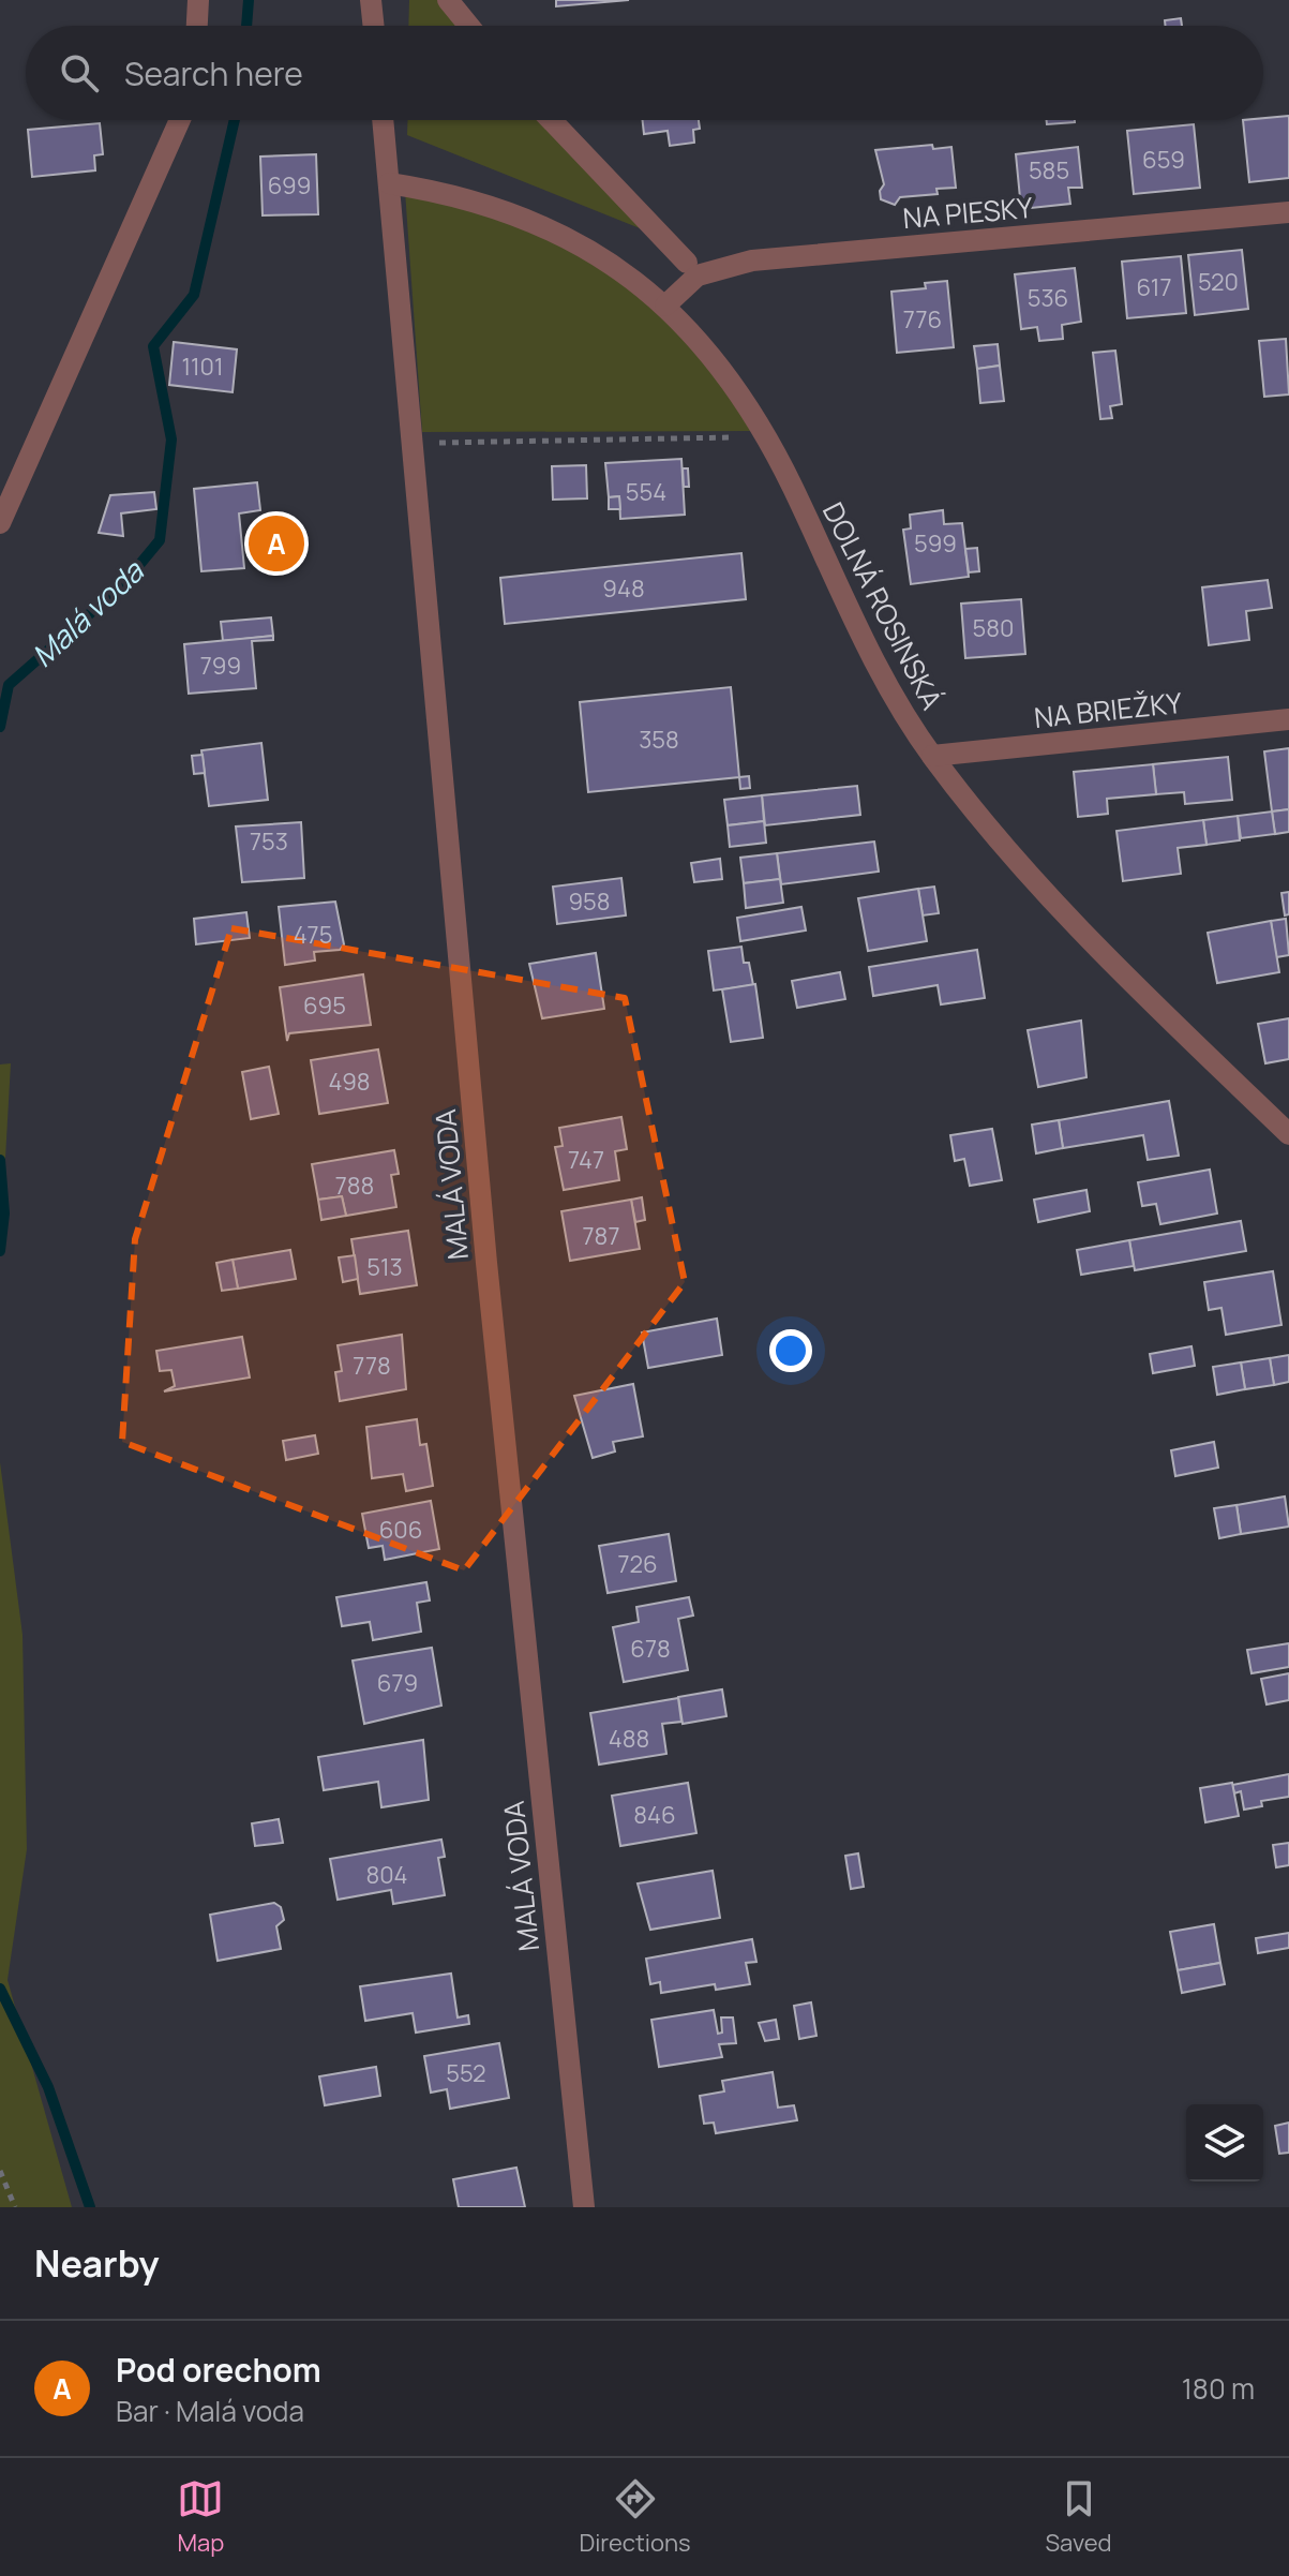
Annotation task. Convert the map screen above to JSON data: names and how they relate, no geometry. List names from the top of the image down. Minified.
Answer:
{"streets":{"street":["NA PIESKY","DOLNÁ ROSINSKÁ","NA BRIEŽKY","MALÁ VODA"]},"crossings":[["NA PIESKY","DOLNÁ ROSINSKÁ"],["DOLNÁ ROSINSKÁ","NA BRIEŽKY"],["DOLNÁ ROSINSKÁ","MALÁ VODA"]],"water":["Malá voda"],"house_numbers":["659","585","699","520","617","536","776","1101","554","599","948","580","799","358","753","958","475","695","498","747","788","787","513","778","606","726","678","679","488","846","804","552"],"page":{"search":"Search here","pins":"A","heading":"Nearby","list":[{"mark":"A","name":"Pod orechom","note":"Bar · Malá voda","value":"180 m"}],"nav":["Map","Directions","Saved"]}}
